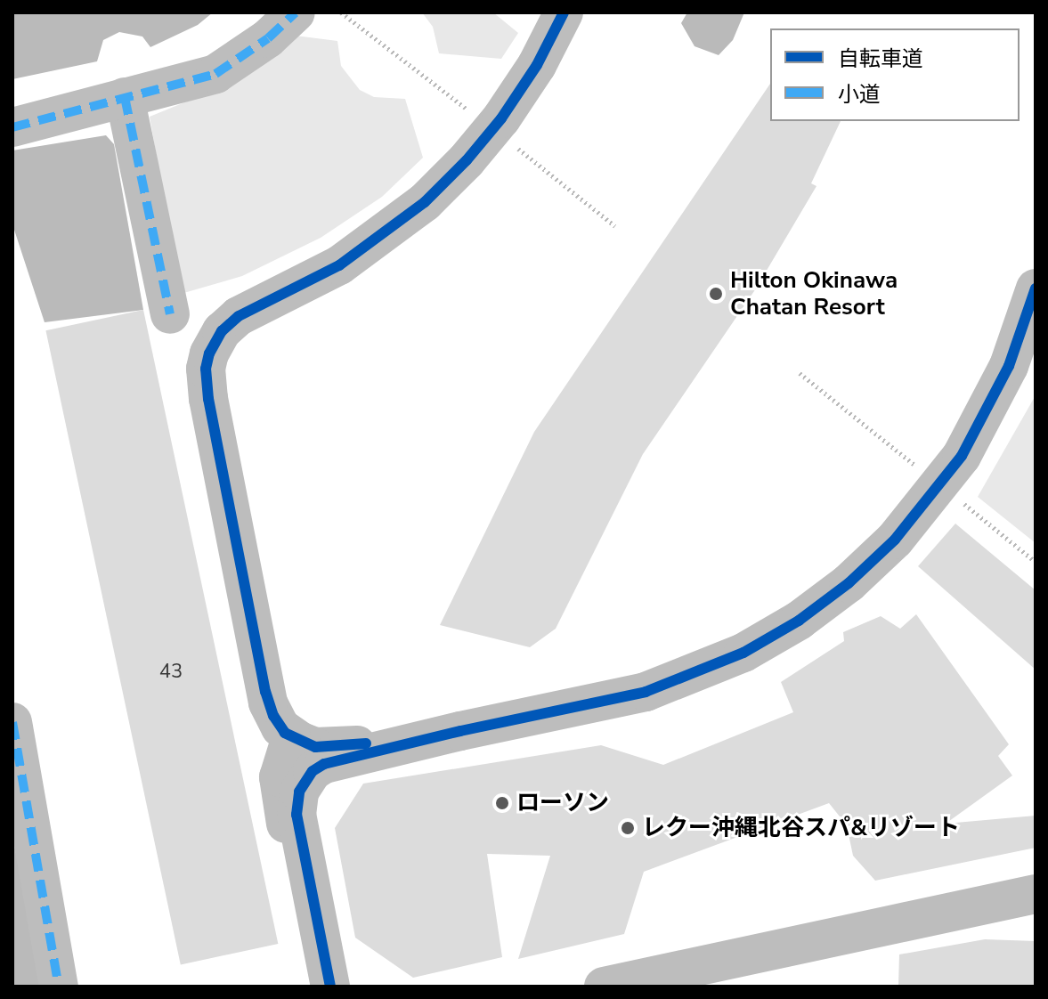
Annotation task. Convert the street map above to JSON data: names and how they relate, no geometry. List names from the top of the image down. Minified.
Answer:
{"places":["Hilton Okinawa Chatan Resort","ローソン","レクー沖縄北谷スパ&リゾート"],"house_numbers":["43"],"legend":["自転車道","小道"]}
